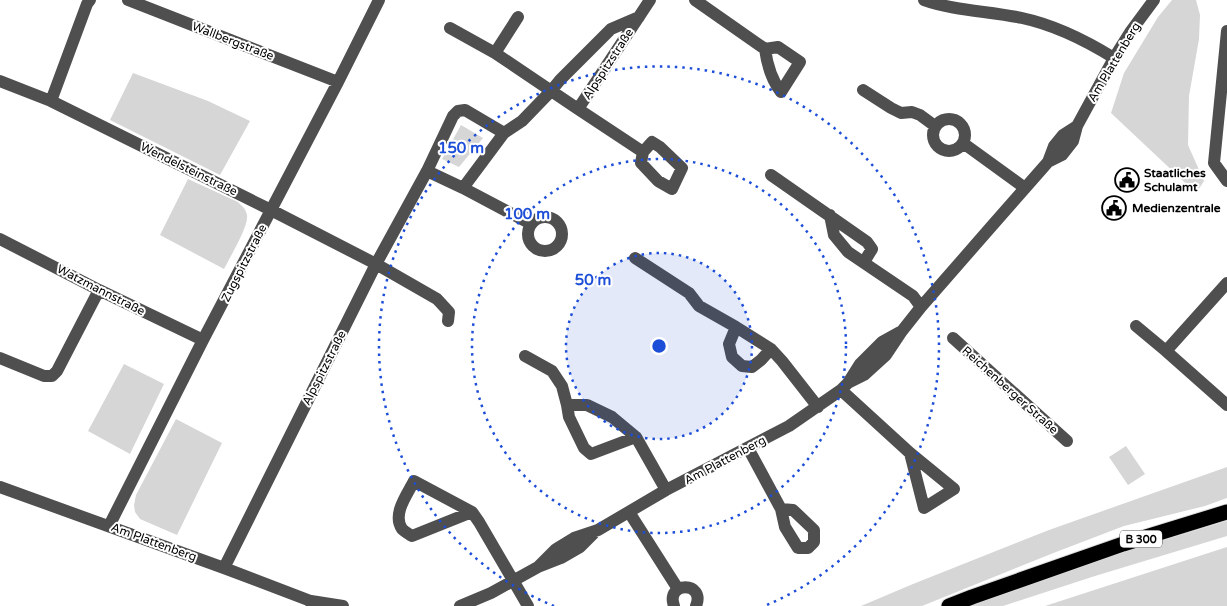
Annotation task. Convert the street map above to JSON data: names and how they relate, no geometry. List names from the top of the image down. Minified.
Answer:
{"streets":{"highway":["B 300"],"street":["Wallbergstraße","Am Plattenberg","Alpspitzstraße","Wendelsteinstraße","Zugspitzstraße","Watzmannstraße","Reichenberger Straße"]},"crossings":[["Wallbergstraße","Zugspitzstraße"],["Am Plattenberg","Alpspitzstraße"],["Am Plattenberg","Zugspitzstraße"],["Alpspitzstraße","Wendelsteinstraße"],["Wendelsteinstraße","Zugspitzstraße"],["Zugspitzstraße","Watzmannstraße"]],"places":{"public building":["Staatliches Schulamt","Medienzentrale"]},"rings":["150 m","100 m","50 m"]}
